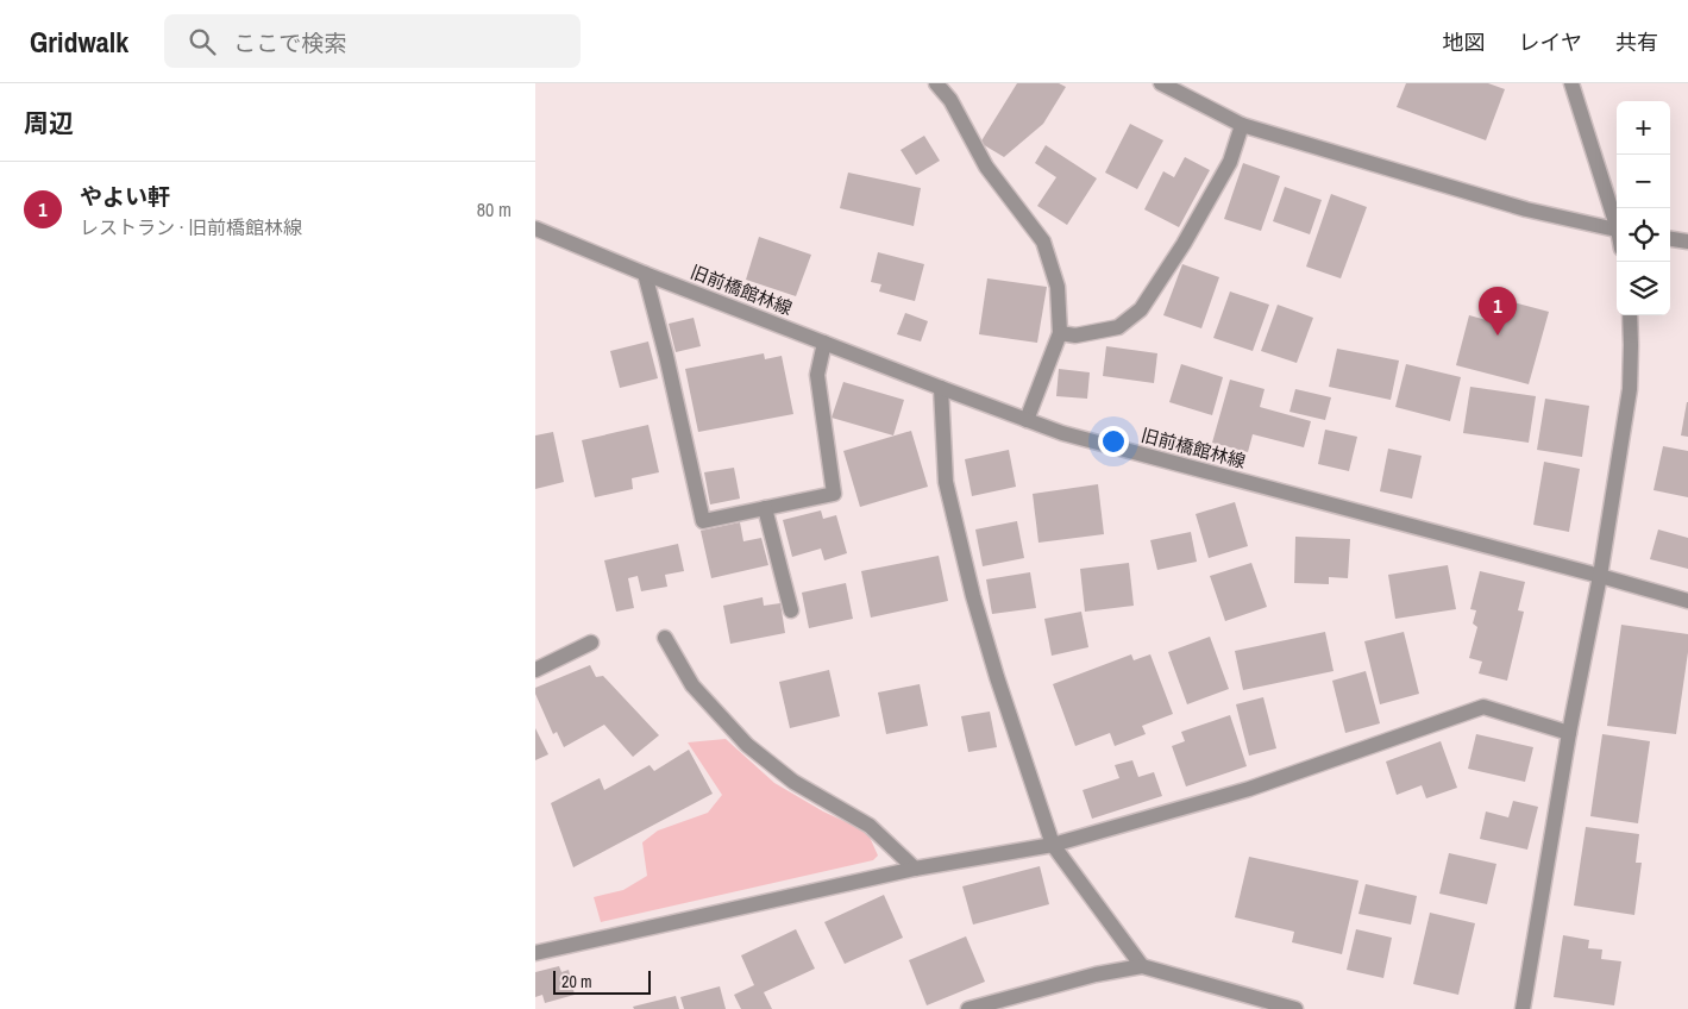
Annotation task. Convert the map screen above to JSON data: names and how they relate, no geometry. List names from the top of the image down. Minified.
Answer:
{"streets":{"street":["旧前橋館林線"]},"scale_bar":"20 m","page":{"header":"Gridwalk","search":"ここで検索","nav":["地図","レイヤ","共有"],"heading":"周辺","map_buttons":["+","−"],"list":[{"mark":"1","name":"やよい軒","note":"レストラン · 旧前橋館林線","value":"80 m"}],"pins":"1","scale":"20 m"}}
